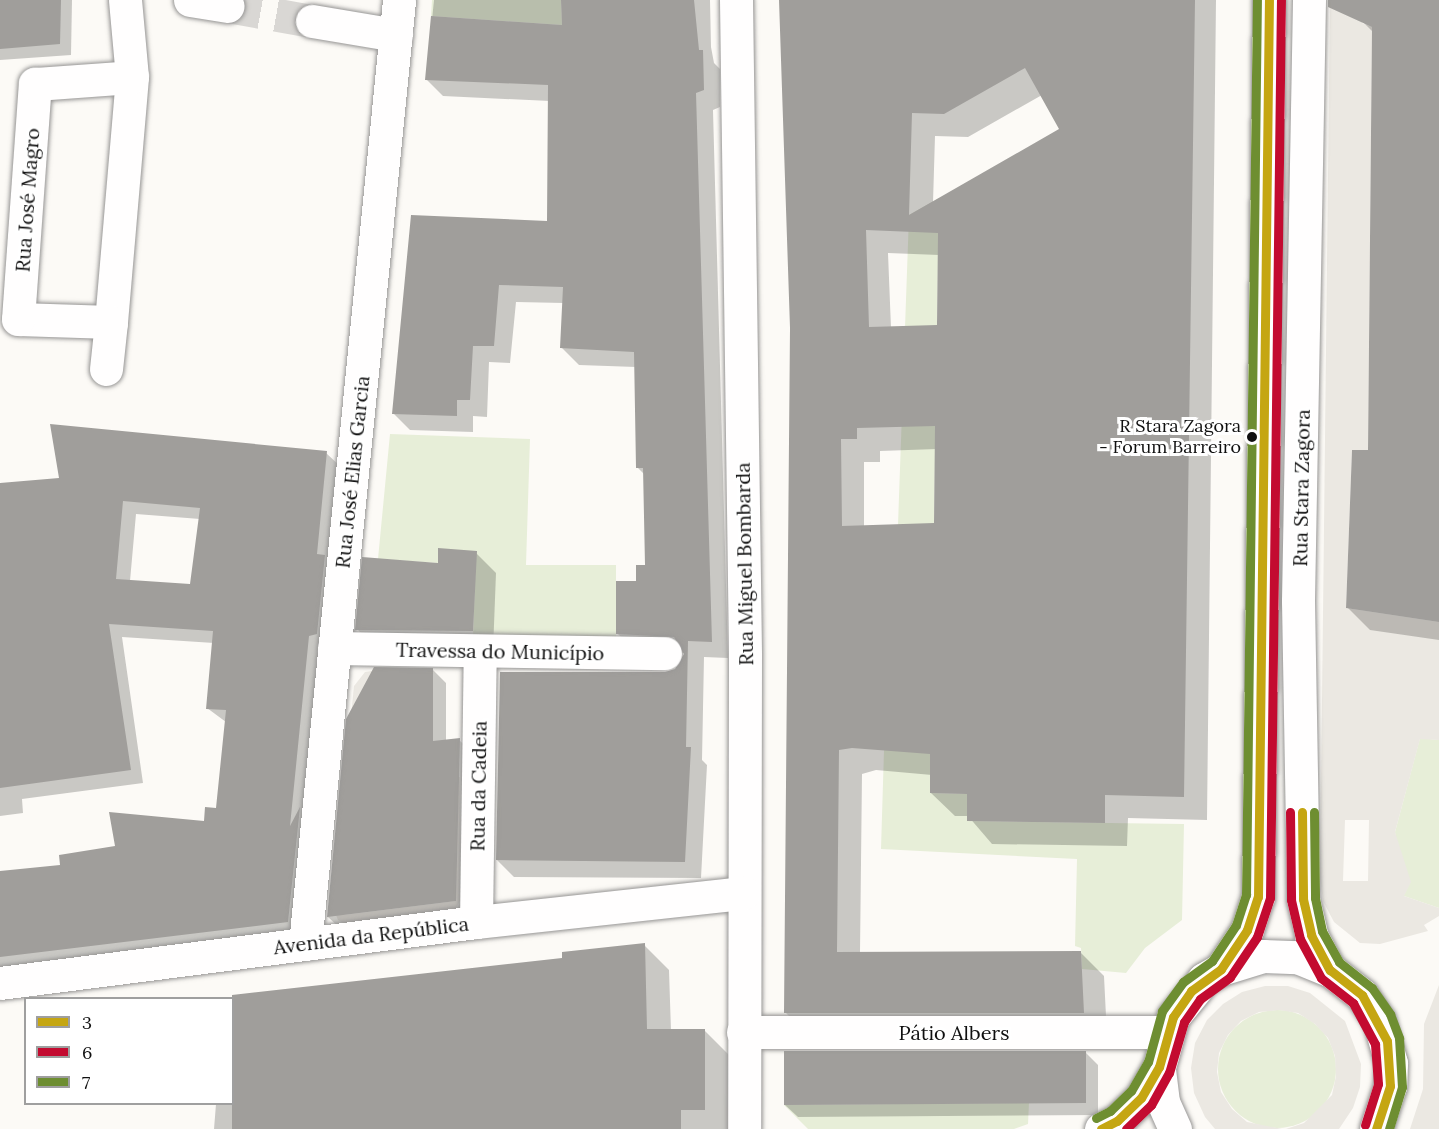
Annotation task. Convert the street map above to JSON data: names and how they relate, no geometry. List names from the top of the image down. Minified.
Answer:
{"streets":{"street":["Rua José Magro","Rua José Elias Garcia","Rua Stara Zagora","Rua Miguel Bombarda","Travessa do Município","Rua da Cadeia","Avenida da República","Pátio Albers"]},"crossings":[["Rua José Elias Garcia","Travessa do Município"],["Rua José Elias Garcia","Avenida da República"],["Rua Miguel Bombarda","Avenida da República"],["Rua Miguel Bombarda","Pátio Albers"],["Travessa do Município","Rua da Cadeia"],["Rua da Cadeia","Avenida da República"]],"places":["R Stara Zagora - Forum Barreiro"],"lines":["transit line 3","transit line 6","transit line 7"],"legend":["3","6","7"]}
